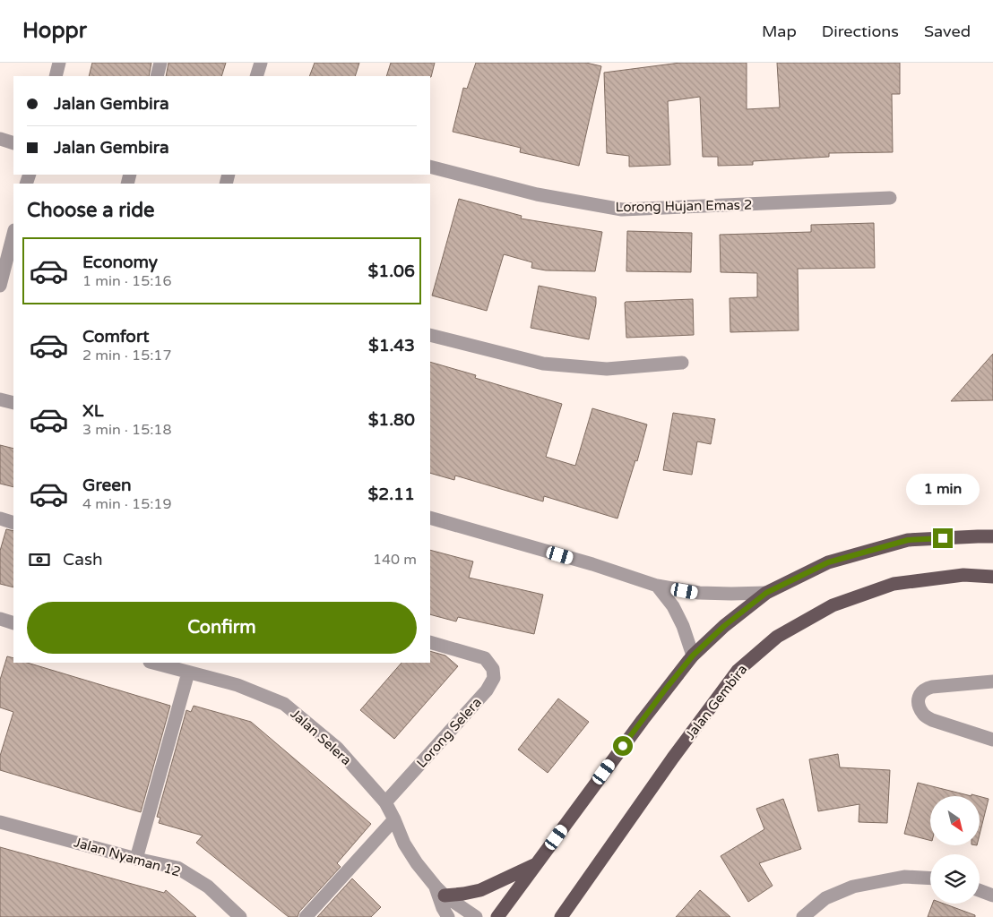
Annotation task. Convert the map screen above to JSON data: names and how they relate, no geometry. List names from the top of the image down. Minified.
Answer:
{"streets":{"main road":["Jalan Gembira"],"street":["Lorong Hujan Emas 2","Lorong Selera","Jalan Selera","Jalan Nyaman 12"]},"crossings":[["Lorong Selera","Jalan Selera"]],"north":"bottom right","page":{"header":"Hoppr","nav":["Map","Directions","Saved"],"banner":["Jalan Gembira","Jalan Gembira"],"heading":"Choose a ride","list":[{"name":"Economy","note":"1 min · 15:16","value":"$1.06"},{"name":"Comfort","note":"2 min · 15:17","value":"$1.43"},{"name":"XL","note":"3 min · 15:18","value":"$1.80"},{"name":"Green","note":"4 min · 15:19","value":"$2.11"}],"bubble":"1 min","pay":["Cash","140 m"],"buttons":"Confirm"}}
